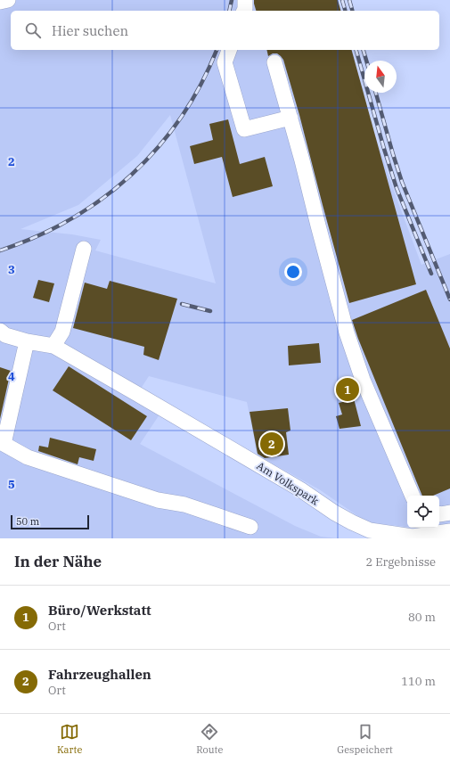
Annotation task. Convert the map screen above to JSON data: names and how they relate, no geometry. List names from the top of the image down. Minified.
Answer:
{"streets":{"lane":["Am Volkspark"]},"scale_bar":"50 m","north":"top","page":{"search":"Hier suchen","pins":["1","2"],"scale":"50 m","heading":["In der Nähe","2 Ergebnisse"],"list":[{"mark":"1","name":"Büro/Werkstatt","note":"Ort","value":"80 m"},{"mark":"2","name":"Fahrzeughallen","note":"Ort","value":"110 m"}],"nav":["Karte","Route","Gespeichert"]},"grid":{"rows":["2","3","4","5"]}}
